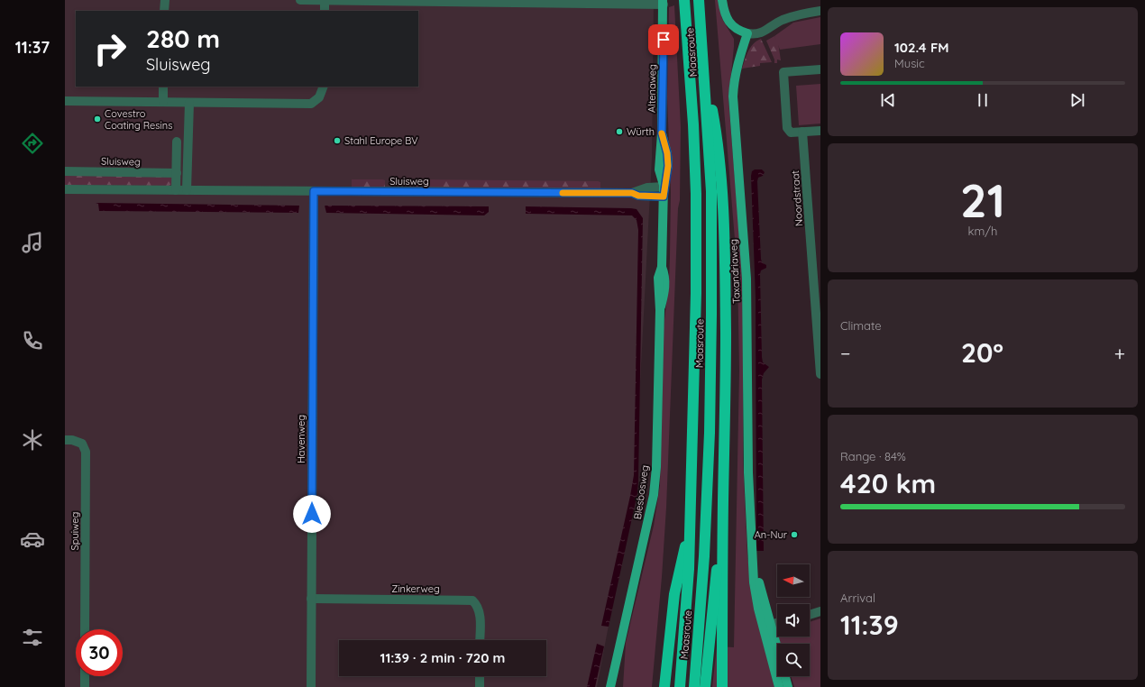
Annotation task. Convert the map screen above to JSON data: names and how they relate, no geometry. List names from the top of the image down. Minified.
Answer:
{"streets":{"highway":["Maasroute"],"main road":["Altenaweg","Taxandriaweg","Biesbosweg"],"street":["Sluisweg","Noordstraat","Havenweg","Spuiweg","Zinkerweg"]},"crossings":[["Altenaweg","Sluisweg"],["Altenaweg","Biesbosweg"],["Sluisweg","Havenweg"],["Sluisweg","Biesbosweg"],["Havenweg","Zinkerweg"]],"places":["Covestro Coating Resins","Würth","Stahl Europe BV","An-Nur"],"north":"left","page":{"tabs":"11:37","turn":["280 m","Sluisweg"],"song":["102.4 FM","Music"],"tile":[["21","km/h"],"Climate",["Range · 84%","420 km"],["Arrival","11:39"]],"heat":["−","20°","+"],"limit":"30","trip":"11:39 · 2 min · 720 m"}}
